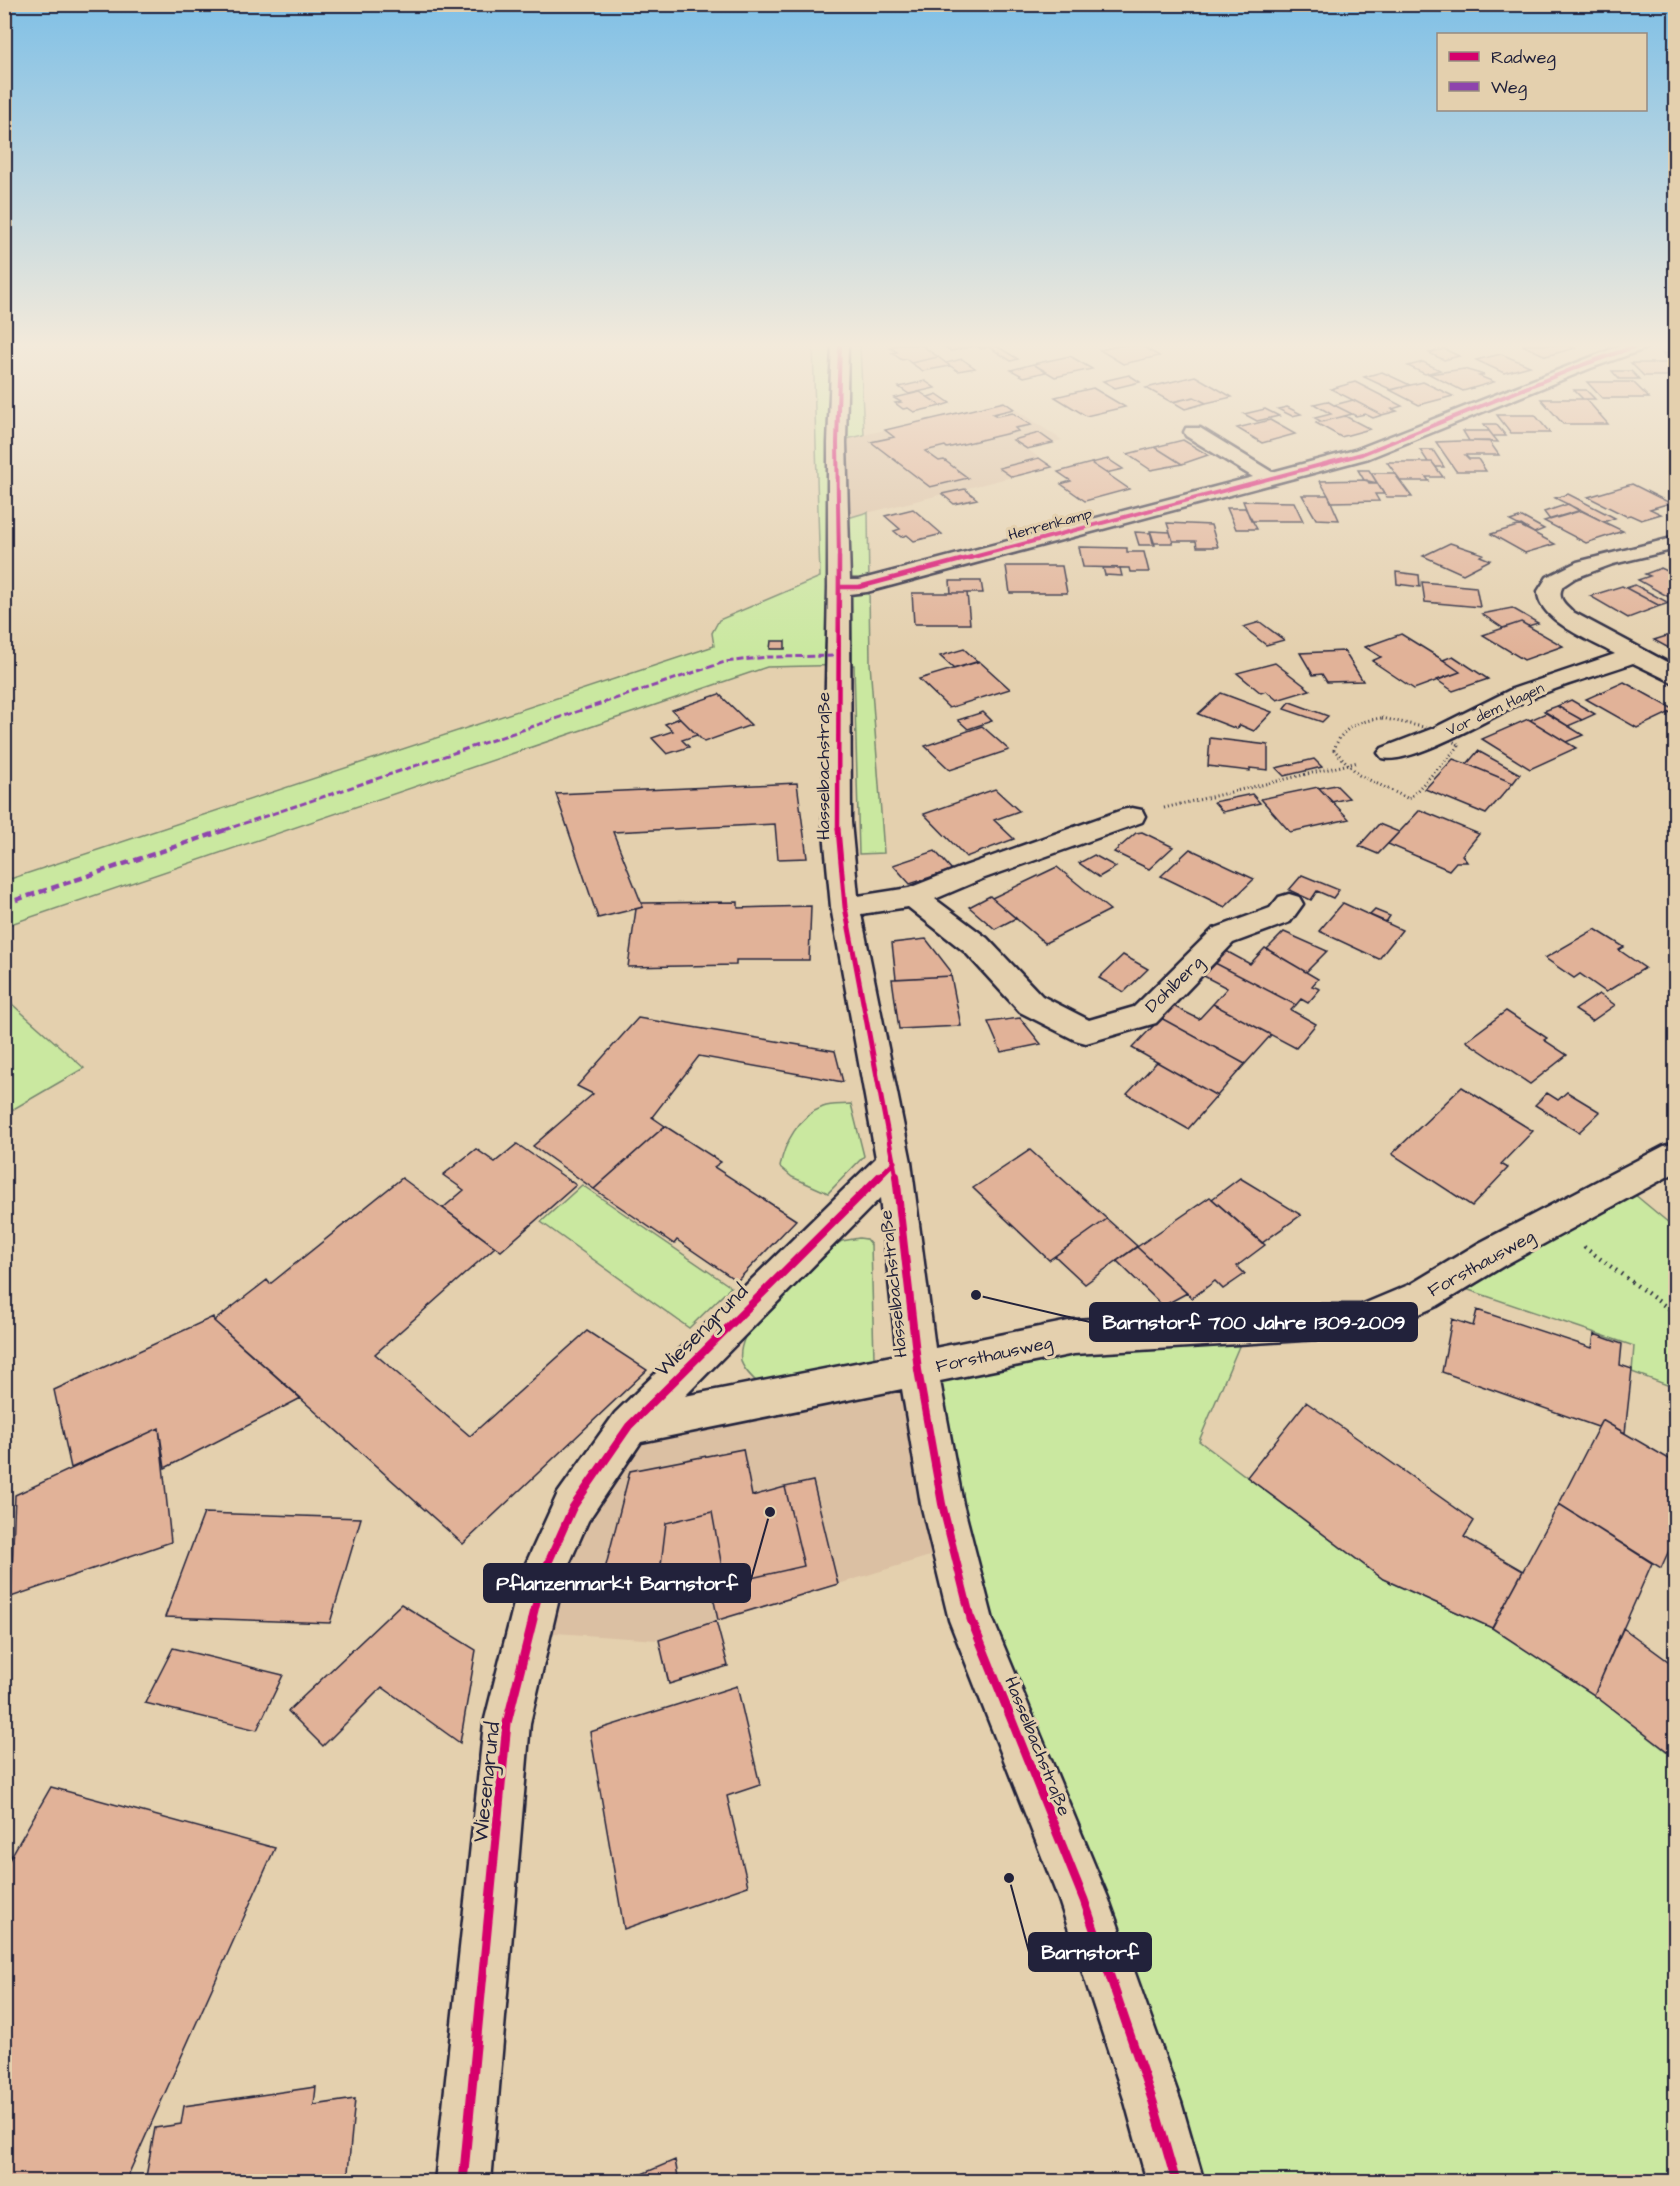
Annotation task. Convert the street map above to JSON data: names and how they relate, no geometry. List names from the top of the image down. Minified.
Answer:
{"streets":{"street":["Herrenkamp","Vor dem Hagen","Hasselbachstraße","Dohlberg","Forsthausweg","Wiesengrund"]},"crossings":[["Herrenkamp","Hasselbachstraße"],["Hasselbachstraße","Forsthausweg"],["Hasselbachstraße","Wiesengrund"]],"places":["Barnstorf 700 Jahre 1309-2009","Pflanzenmarkt Barnstorf","Barnstorf"],"legend":["Radweg","Weg"]}
